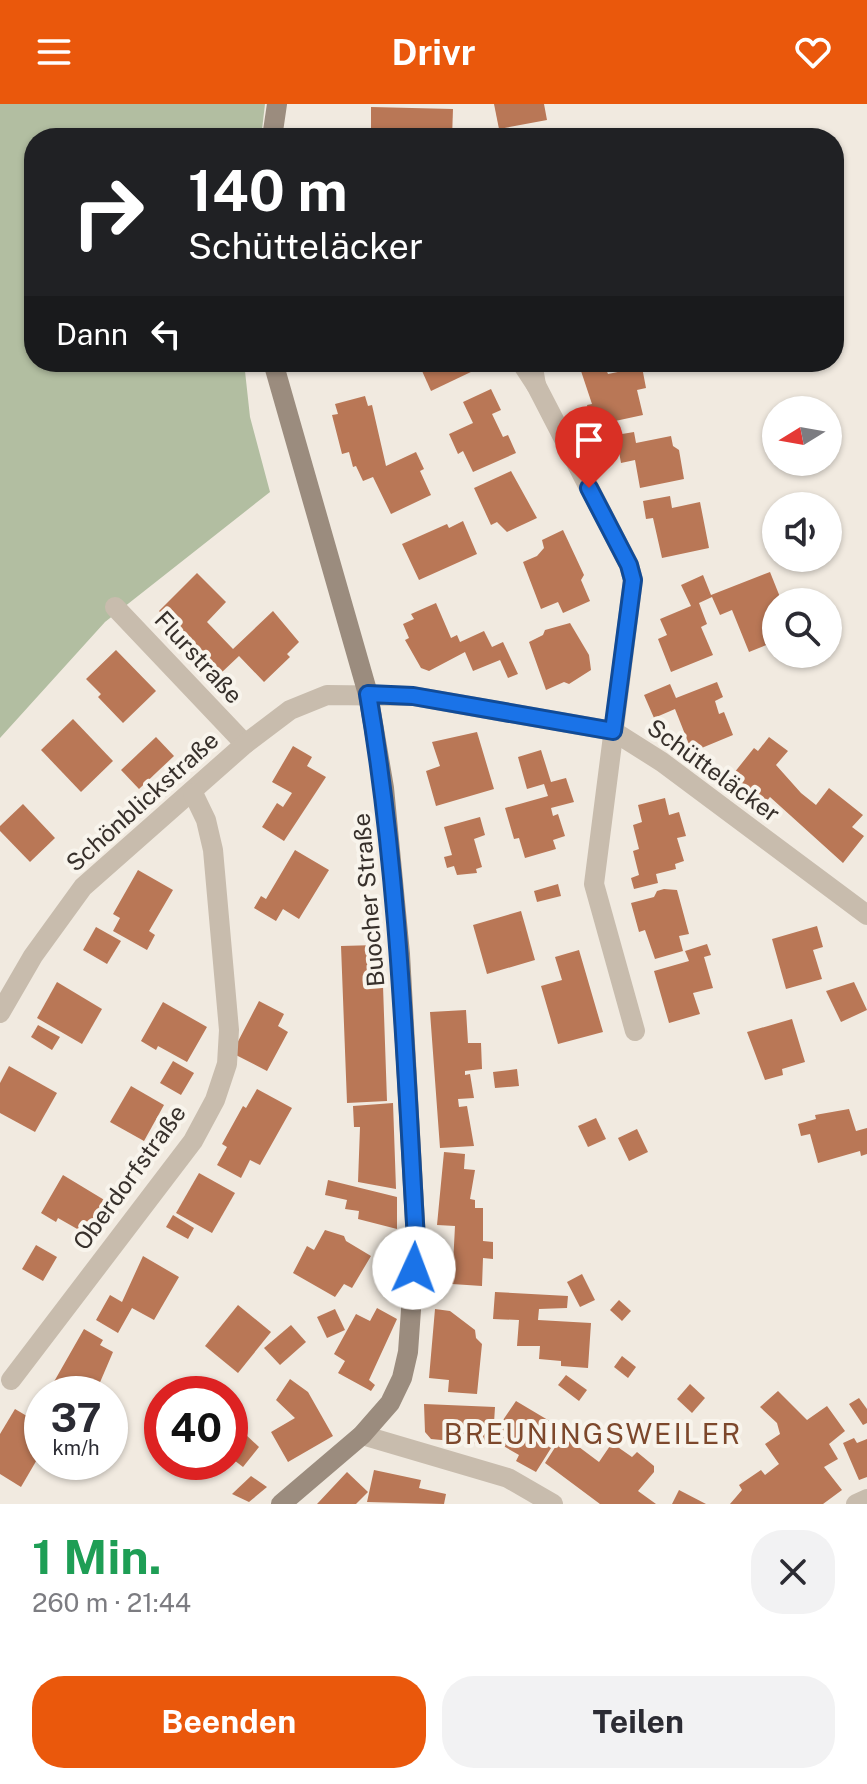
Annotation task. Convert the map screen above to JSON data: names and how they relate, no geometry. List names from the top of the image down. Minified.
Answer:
{"streets":{"street":["Flurstraße","Schütteläcker","Schönblickstraße","Buocher Straße","Oberdorfstraße"]},"crossings":[["Flurstraße","Schönblickstraße"],["Schütteläcker","Schönblickstraße"],["Schütteläcker","Buocher Straße"],["Schönblickstraße","Buocher Straße"],["Schönblickstraße","Oberdorfstraße"]],"districts":["BREUNINGSWEILER"],"north":"left","page":{"header":"Drivr","turn":["140 m","Schütteläcker"],"then":"Dann","speed":"37 km/h","limit":"40","heading":["1 Min.","260 m · 21:44"],"buttons":["Beenden","Teilen"]}}
